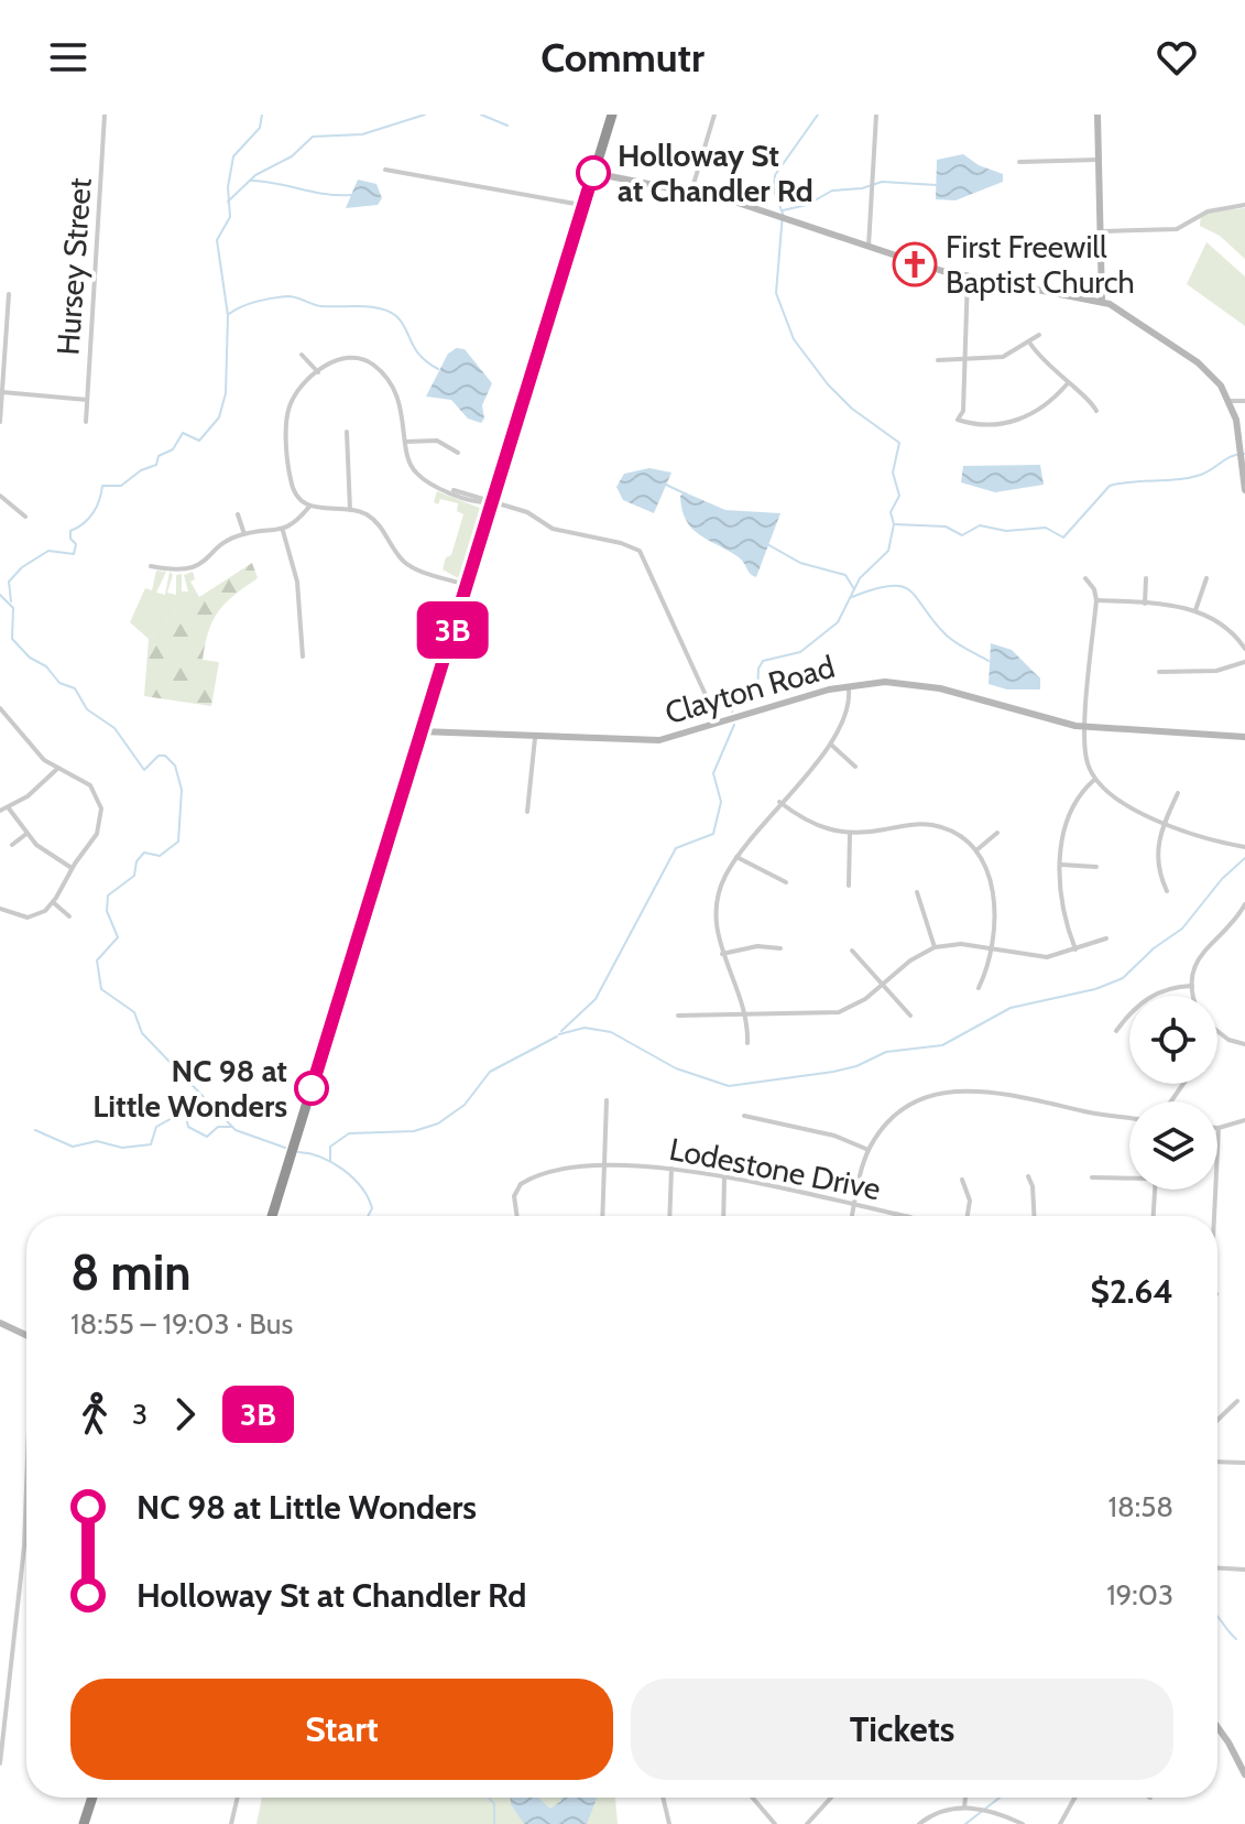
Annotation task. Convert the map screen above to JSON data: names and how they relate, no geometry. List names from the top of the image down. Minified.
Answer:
{"streets":{"street":["Hursey Street","Clayton Road","Lodestone Drive"]},"places":{"other":["Holloway St at Chandler Rd","NC 98 at Little Wonders"],"church":["First Freewill Baptist Church"]},"lines":["bus line 3B"],"page":{"header":"Commutr","on_map":"3B","heading":["8 min","18:55 – 19:03 · Bus","$2.64"],"legs":["3","3B"],"list":[{"name":"NC 98 at Little Wonders","value":"18:58"},{"name":"Holloway St at Chandler Rd","value":"19:03"}],"buttons":["Start","Tickets"]}}
